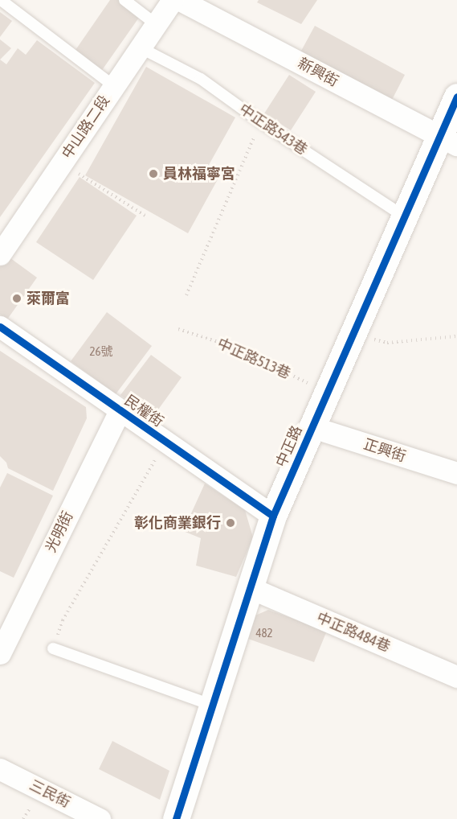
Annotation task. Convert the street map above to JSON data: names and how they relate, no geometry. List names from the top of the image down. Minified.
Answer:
{"streets":{"street":["新興街","中山路二段","民權街","中正路","正興街","光明街","中正路484巷","三民街"],"lane":["中正路543巷"],"path":["中正路513巷"]},"crossings":[["新興街","中正路"],["中山路二段","中正路543巷"],["中正路543巷","中正路"],["中正路513巷","中正路"],["民權街","中正路"],["民權街","光明街"],["中正路","正興街"],["中正路","中正路484巷"]],"places":["員林福寧宮","萊爾富","彰化商業銀行"],"house_numbers":["26號","482"]}
